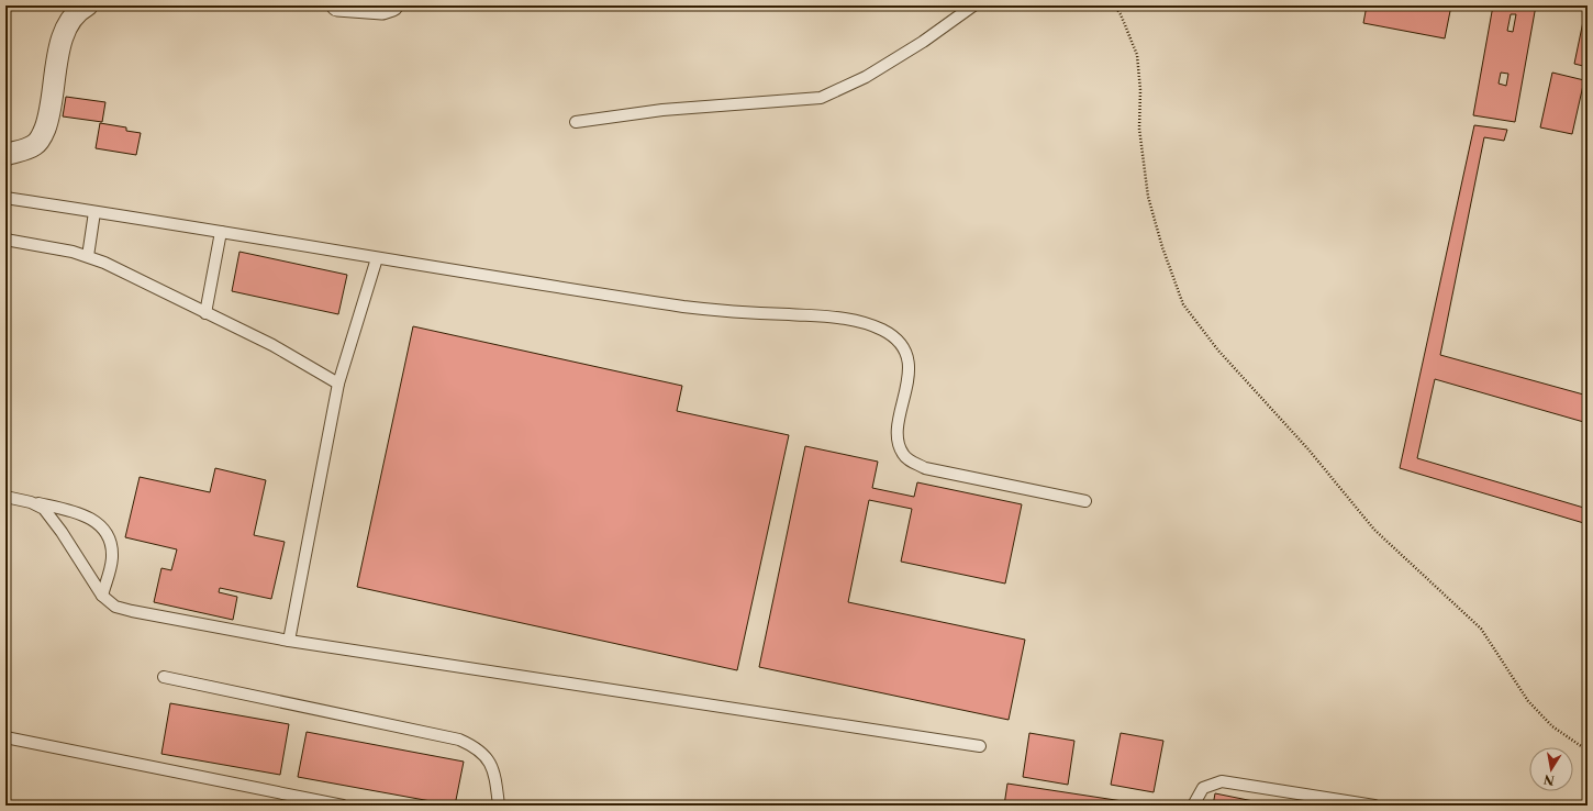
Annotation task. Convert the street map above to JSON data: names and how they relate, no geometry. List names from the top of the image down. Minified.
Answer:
{"north":"bottom"}
